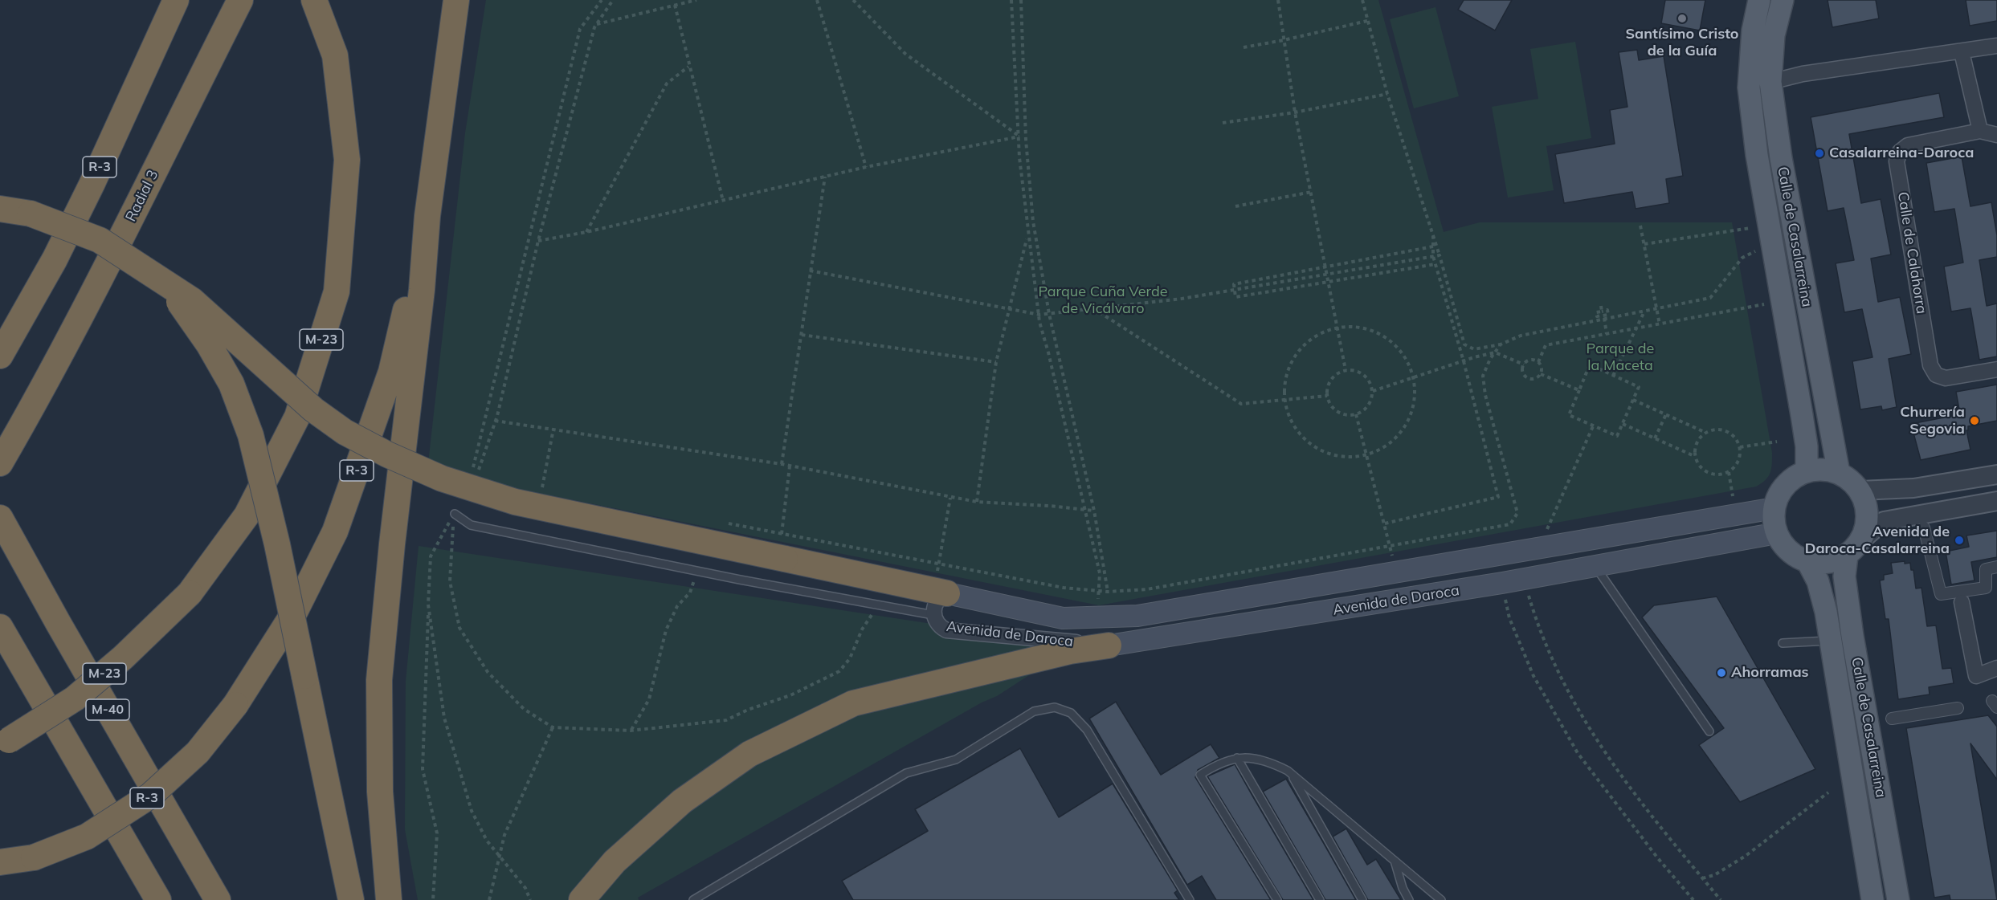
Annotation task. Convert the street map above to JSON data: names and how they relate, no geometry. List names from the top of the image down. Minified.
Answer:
{"streets":{"highway":["R-3","Radial 3","M-23","M-40"],"main road":["Calle de Casalarreina","Avenida de Daroca"],"street":["Calle de Calahorra"]},"crossings":[["Calle de Casalarreina","Avenida de Daroca"]],"parks":["Parque Cuña Verde de Vicálvaro","Parque de la Maceta"],"places":["Santísimo Cristo de la Guía","Casalarreina-Daroca","Churrería Segovia","Avenida de Daroca-Casalarreina","Ahorramas"]}
